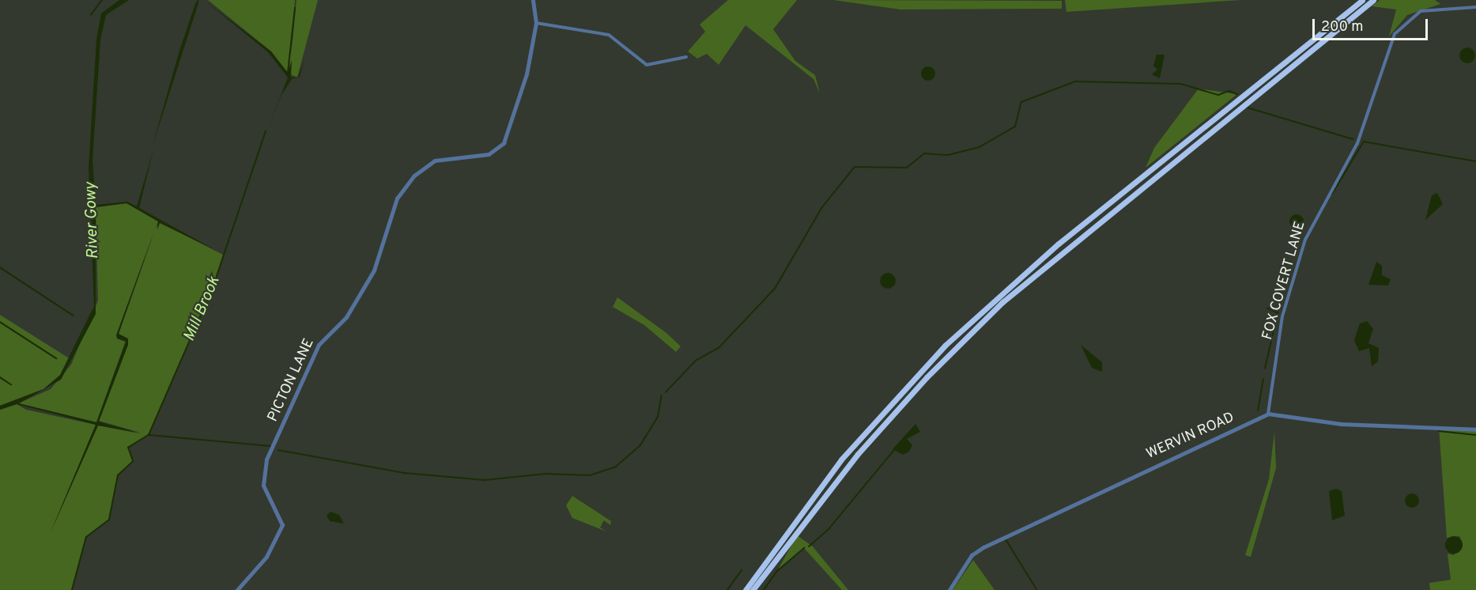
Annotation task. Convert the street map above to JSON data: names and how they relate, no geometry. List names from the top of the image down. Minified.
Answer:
{"streets":{"street":["FOX COVERT LANE","PICTON LANE","WERVIN ROAD"]},"crossings":[["FOX COVERT LANE","WERVIN ROAD"]],"water":["River Gowy","Mill Brook"],"scale_bar":"200 m"}
